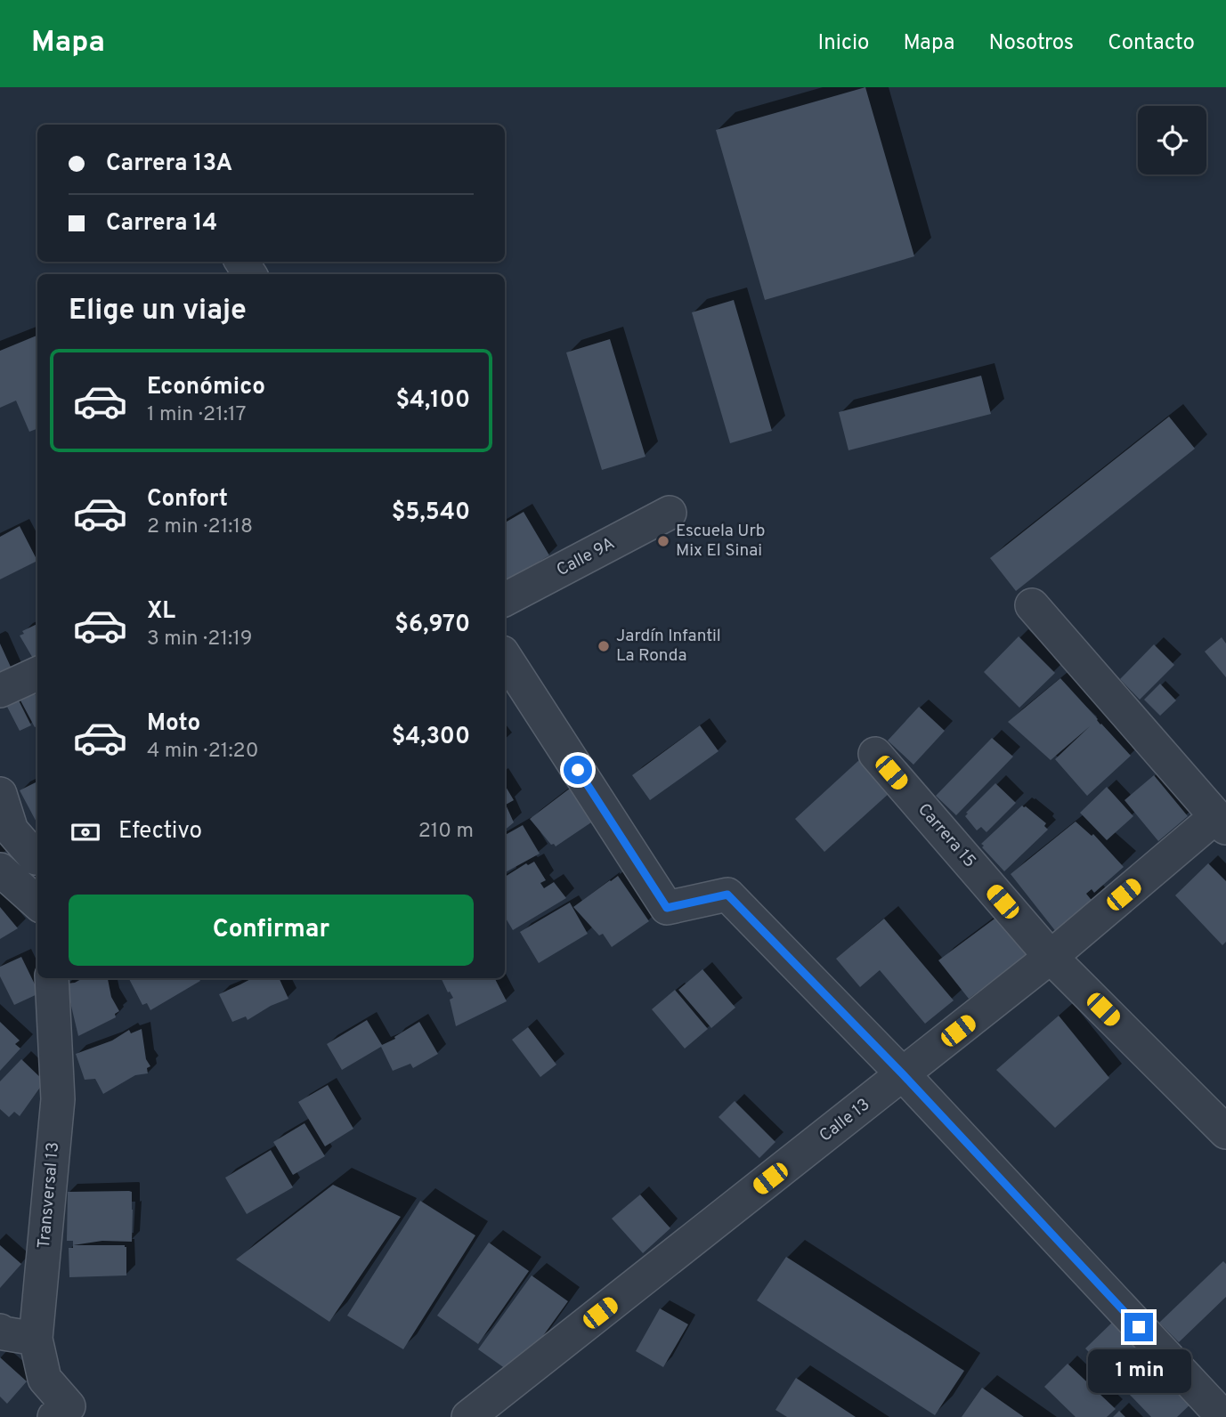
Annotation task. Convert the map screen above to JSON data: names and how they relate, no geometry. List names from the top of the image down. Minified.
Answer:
{"streets":{"street":["Calle 9A","Carrera 15","Calle 13","Transversal 13"]},"crossings":[["Carrera 15","Calle 13"]],"places":["Escuela Urb Mix El Sinai","Jardín Infantil La Ronda"],"page":{"header":"Mapa","nav":["Inicio","Mapa","Nosotros","Contacto"],"banner":["Carrera 13A","Carrera 14"],"heading":"Elige un viaje","list":[{"name":"Económico","note":"1 min · 21:17","value":"$4,100"},{"name":"Confort","note":"2 min · 21:18","value":"$5,540"},{"name":"XL","note":"3 min · 21:19","value":"$6,970"},{"name":"Moto","note":"4 min · 21:20","value":"$4,300"}],"pay":["Efectivo","210 m"],"buttons":"Confirmar","bubble":"1 min"}}
